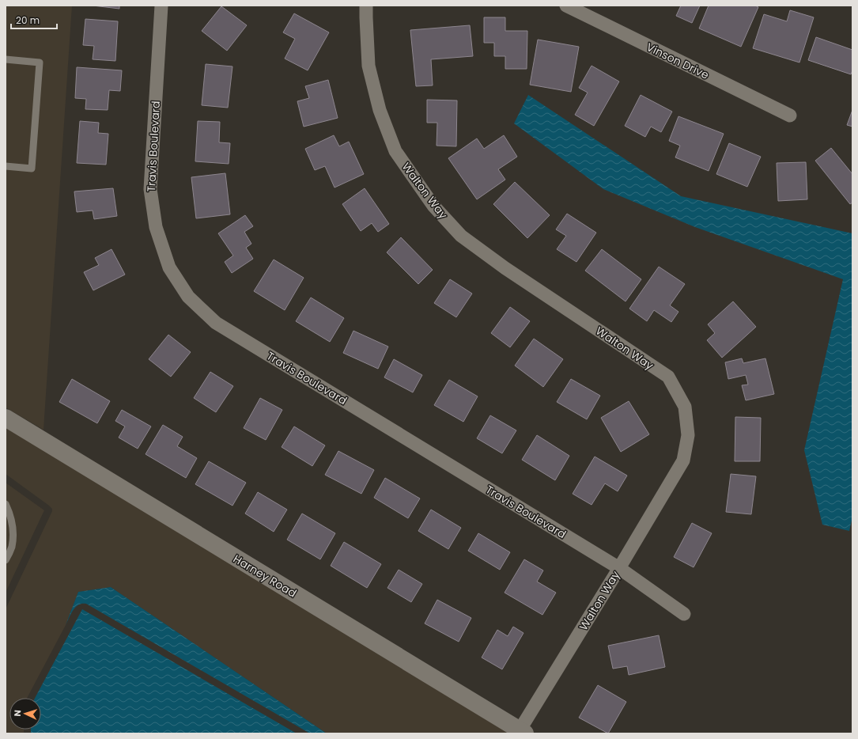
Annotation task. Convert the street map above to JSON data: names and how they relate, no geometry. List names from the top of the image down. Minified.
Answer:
{"streets":{"street":["Vinson Drive","Travis Boulevard","Walton Way","Harney Road"]},"crossings":[["Travis Boulevard","Walton Way"],["Walton Way","Harney Road"]],"scale_bar":"20 m","north":"left"}
